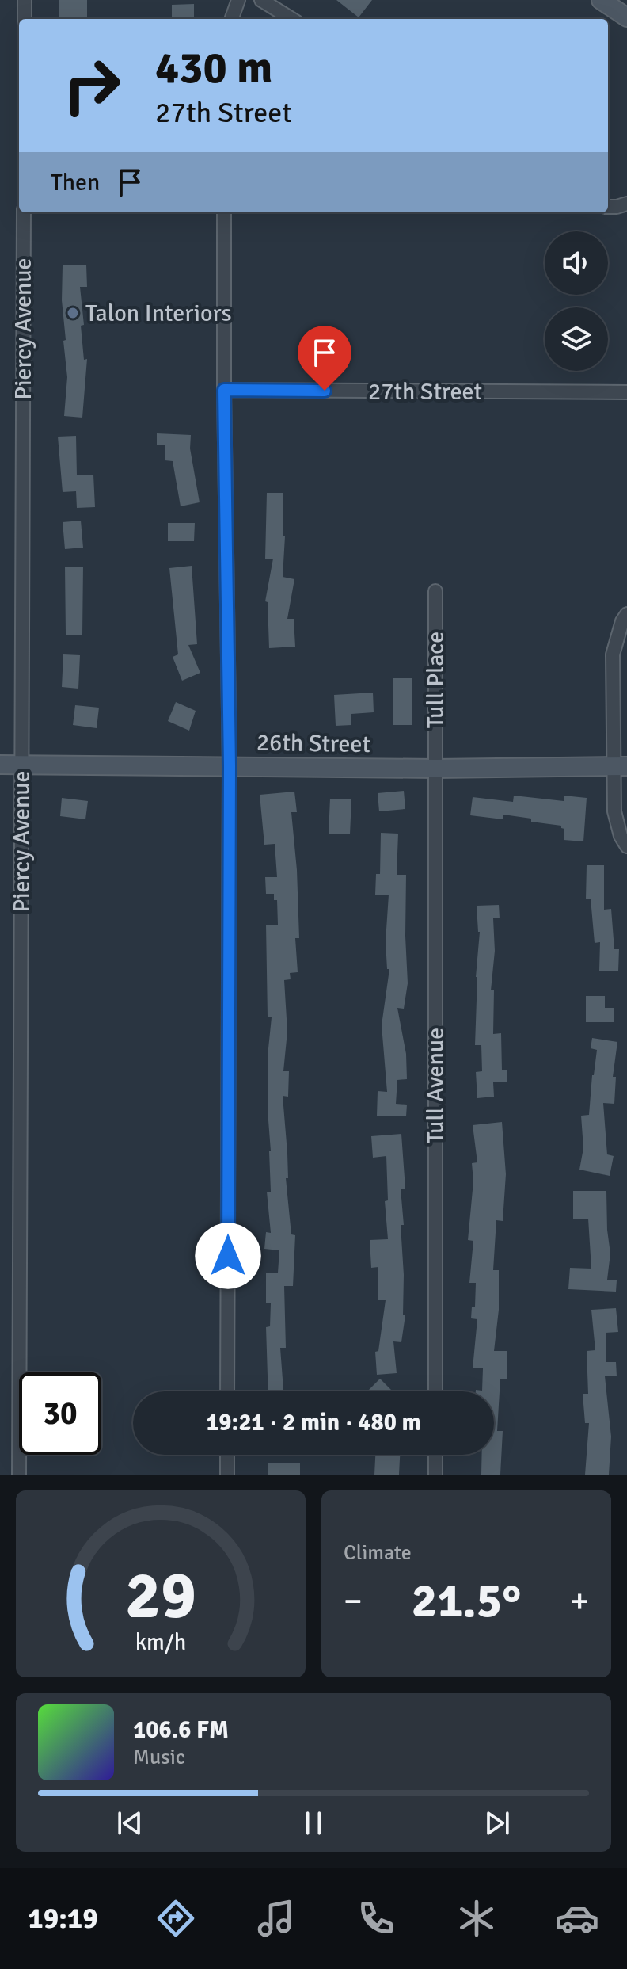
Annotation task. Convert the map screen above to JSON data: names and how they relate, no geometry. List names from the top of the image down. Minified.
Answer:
{"streets":{"street":["Piercy Avenue","27th Street","Tull Place","26th Street","Tull Avenue"]},"crossings":[["Piercy Avenue","26th Street"],["Tull Place","26th Street"],["Tull Place","Tull Avenue"],["26th Street","Tull Avenue"]],"places":["Talon Interiors"],"page":{"turn":["430 m","27th Street"],"then":"Then","limit":"30","trip":"19:21 · 2 min · 480 m","tile":"Climate","heat":["−","21.5°","+"],"song":["106.6 FM","Music"],"tabs":"19:19","gauge":["29","km/h"]}}
